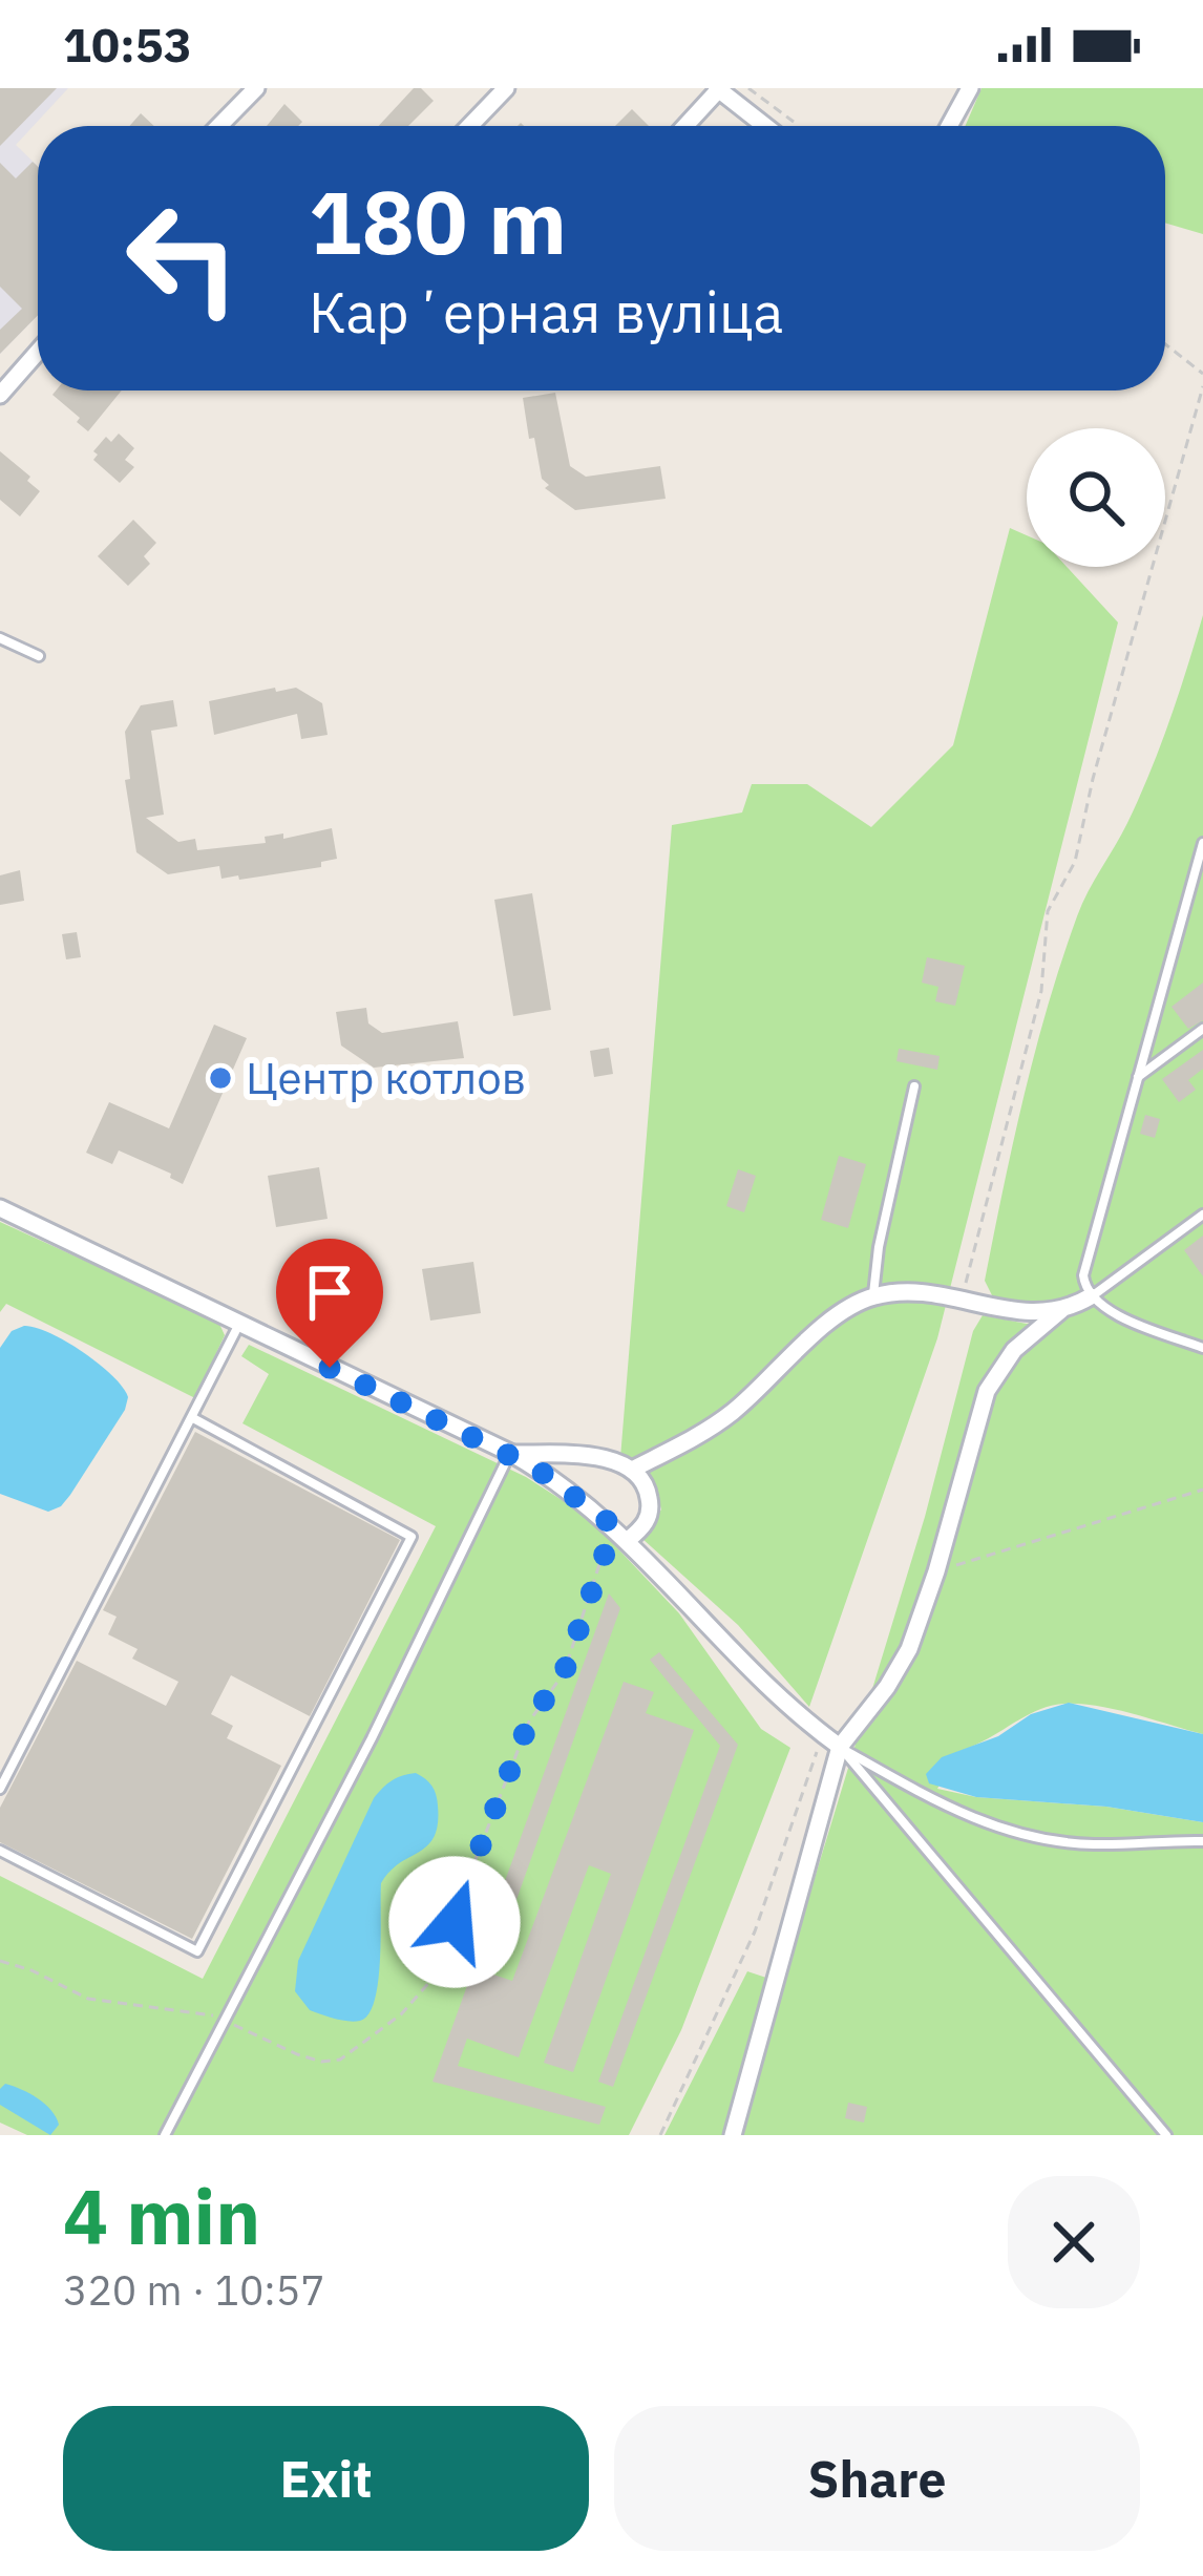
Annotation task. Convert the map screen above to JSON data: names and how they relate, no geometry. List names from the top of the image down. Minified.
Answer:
{"places":["Центр котлов"],"page":{"status":"10:53","turn":["180 m","Карʼерная вуліца"],"heading":["4 min","320 m · 10:57"],"buttons":["Exit","Share"]}}
